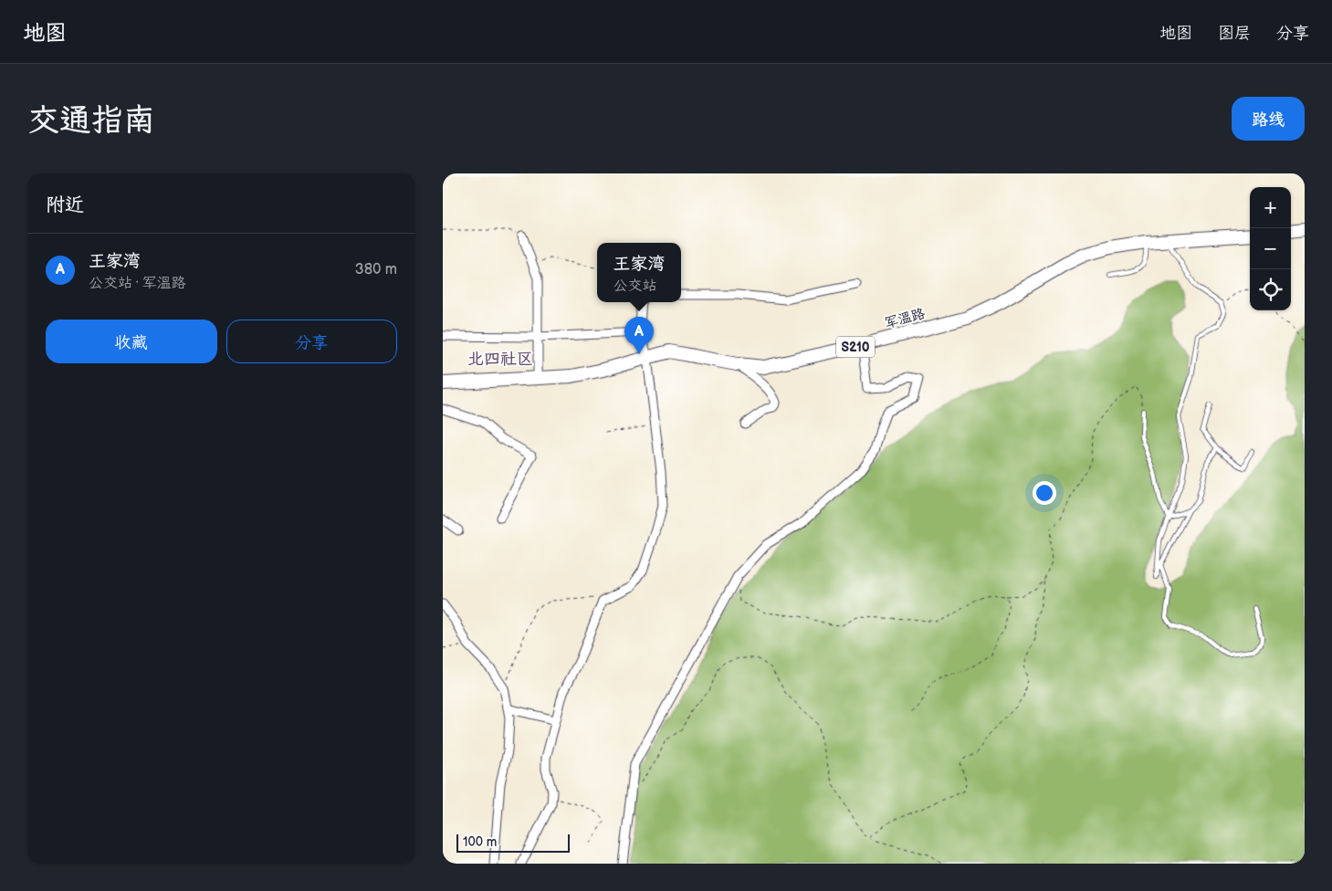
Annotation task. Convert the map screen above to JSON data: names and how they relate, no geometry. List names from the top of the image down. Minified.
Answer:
{"streets":{"main road":["军温路","S210"]},"districts":["北四社区"],"scale_bar":"100 m","page":{"header":"地图","nav":["地图","图层","分享"],"buttons":["路线",["收藏","分享"]],"title":"交通指南","heading":"附近","map_buttons":["+","−"],"list":[{"mark":"A","name":"王家湾","note":"公交站 · 军温路","value":"380 m"}],"popup":["王家湾","公交站"],"pins":"A","scale":"100 m"}}
